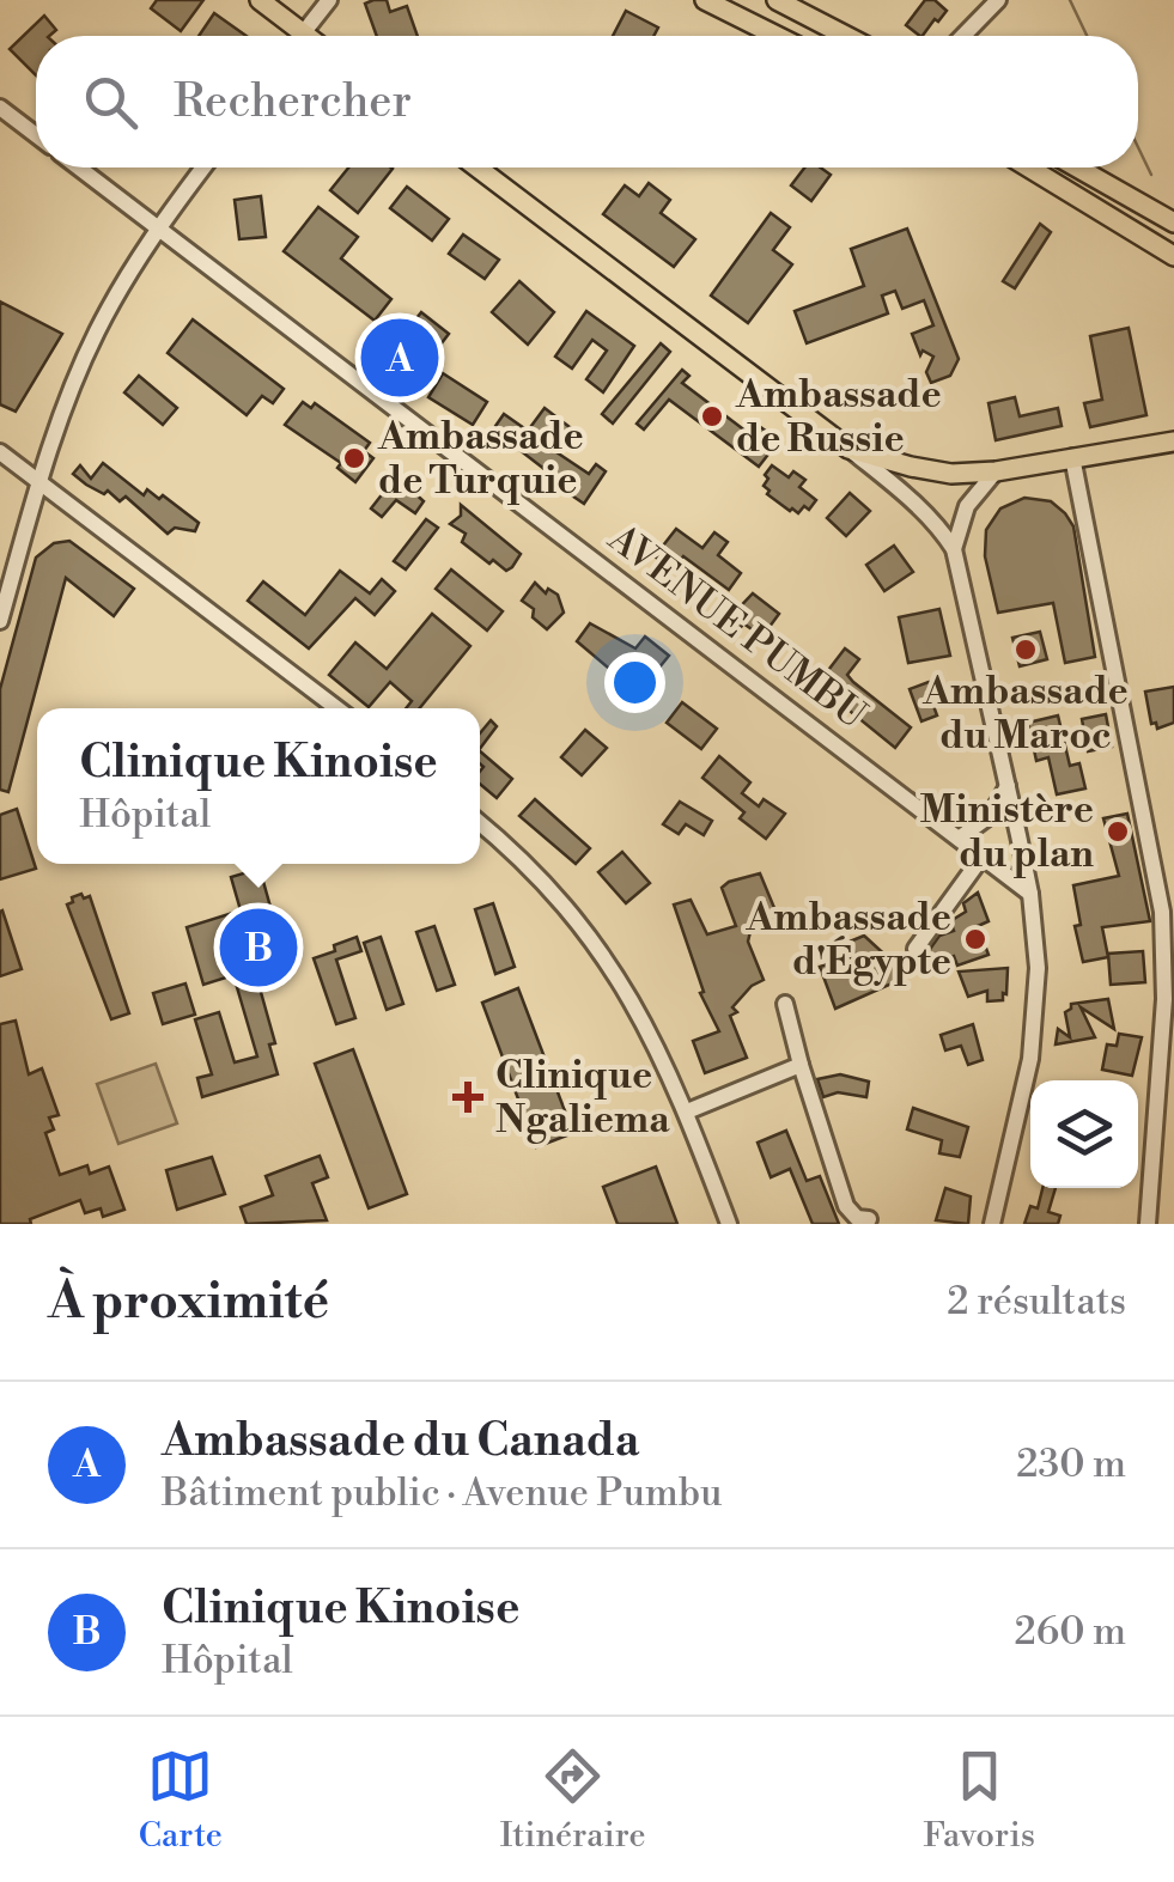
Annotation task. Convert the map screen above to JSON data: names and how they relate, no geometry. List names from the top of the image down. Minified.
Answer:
{"streets":{"street":["AVENUE PUMBU"]},"places":{"other":["Ambassade de Russie","Ambassade de Turquie","Ambassade du Maroc","Ministère du plan","Ambassade d'Égypte"],"health":["Clinique Ngaliema"]},"page":{"search":"Rechercher","pins":["A","B"],"popup":["Clinique Kinoise","Hôpital"],"heading":["À proximité","2 résultats"],"list":[{"mark":"A","name":"Ambassade du Canada","note":"Bâtiment public · Avenue Pumbu","value":"230 m"},{"mark":"B","name":"Clinique Kinoise","note":"Hôpital","value":"260 m"}],"nav":["Carte","Itinéraire","Favoris"]}}
